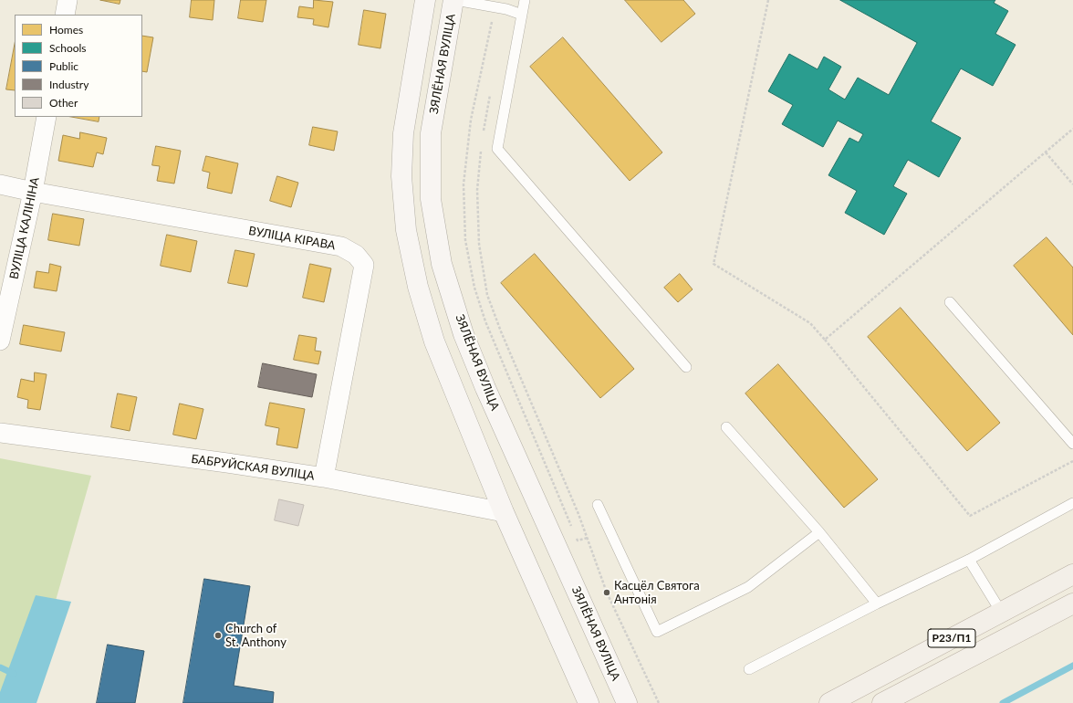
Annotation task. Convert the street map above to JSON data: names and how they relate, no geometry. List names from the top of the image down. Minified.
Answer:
{"streets":{"main road":["Р23/П1"],"street":["ЗЯЛЁНАЯ ВУЛІЦА","ВУЛІЦА КАЛІНІНА","ВУЛІЦА КІРАВА","БАБРУЙСКАЯ ВУЛІЦА"]},"crossings":[["ВУЛІЦА КАЛІНІНА","ВУЛІЦА КІРАВА"],["ВУЛІЦА КІРАВА","БАБРУЙСКАЯ ВУЛІЦА"]],"places":["Касцёл Святога Антонія","Church of St. Anthony"],"legend":["Homes","Schools","Public","Industry","Other"]}
